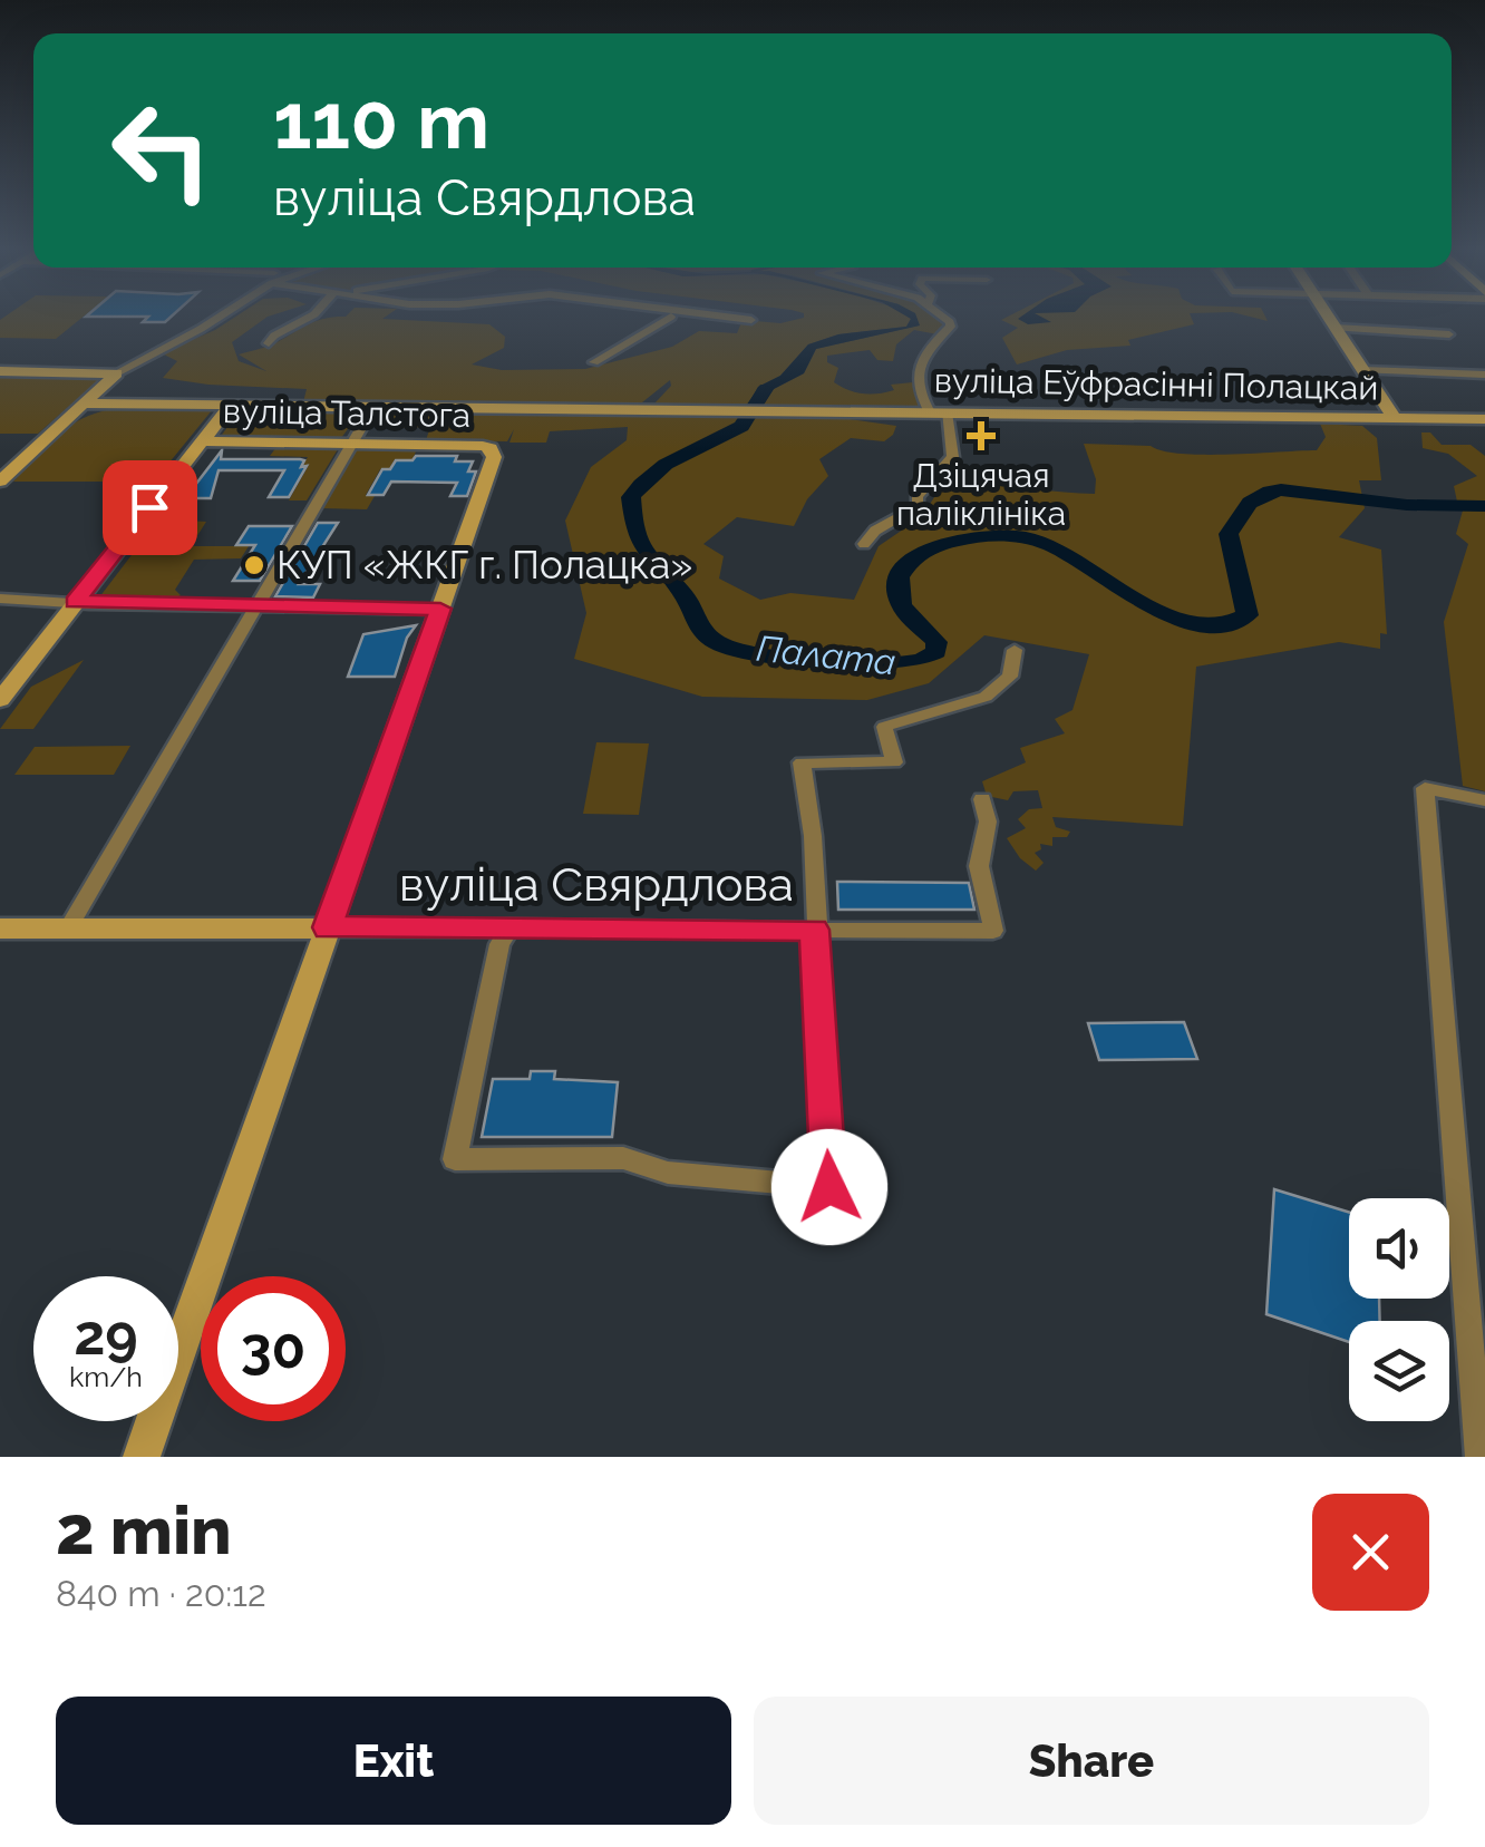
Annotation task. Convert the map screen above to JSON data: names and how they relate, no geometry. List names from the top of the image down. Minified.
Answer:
{"streets":{"main road":["вуліца Еўфрасінні Полацкай","вуліца Талстога","вуліца Свярдлова"]},"water":["Палата"],"places":{"health":["Дзіцячая паліклініка"],"other":["КУП «ЖКГ г. Полацка»"]},"page":{"turn":["110 m","вуліца Свярдлова"],"speed":"29 km/h","limit":"30","heading":["2 min","840 m · 20:12"],"buttons":["Exit","Share"]}}
